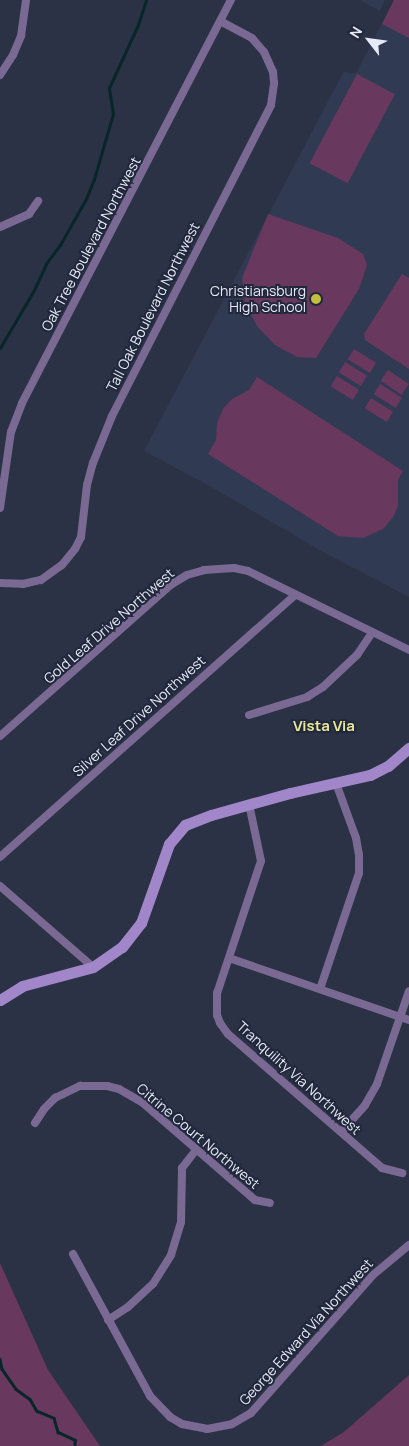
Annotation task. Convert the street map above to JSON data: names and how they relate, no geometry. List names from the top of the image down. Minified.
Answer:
{"streets":{"street":["Oak Tree Boulevard Northwest","Tall Oak Boulevard Northwest","Gold Leaf Drive Northwest","Silver Leaf Drive Northwest","Tranquility Via Northwest","Citrine Court Northwest","George Edward Via Northwest"]},"crossings":[["Oak Tree Boulevard Northwest","Tall Oak Boulevard Northwest"],["Gold Leaf Drive Northwest","Silver Leaf Drive Northwest"]],"districts":["Vista Via"],"places":["Christiansburg High School"],"north":"top left"}
